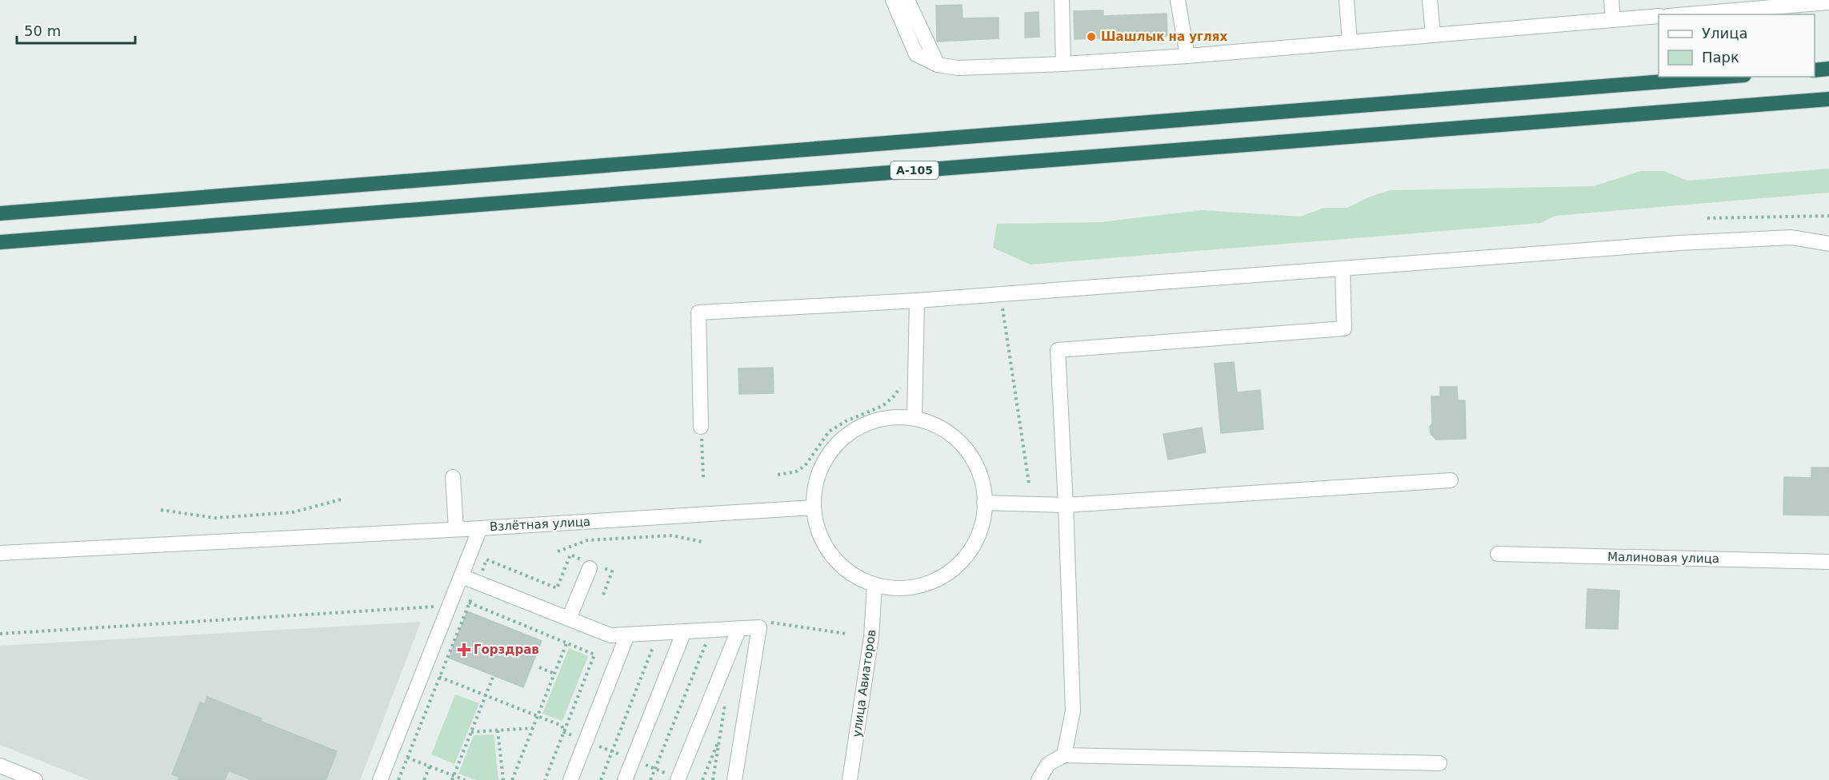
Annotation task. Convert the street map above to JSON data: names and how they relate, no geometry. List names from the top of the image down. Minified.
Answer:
{"streets":{"highway":["А-105"],"street":["Взлётная улица","Малиновая улица","улица Авиаторов"]},"crossings":[["Взлётная улица","улица Авиаторов"]],"places":{"other":["Шашлык на углях"],"health":["Горздрав"]},"legend":["Улица","Парк"],"scale_bar":"50 m"}
